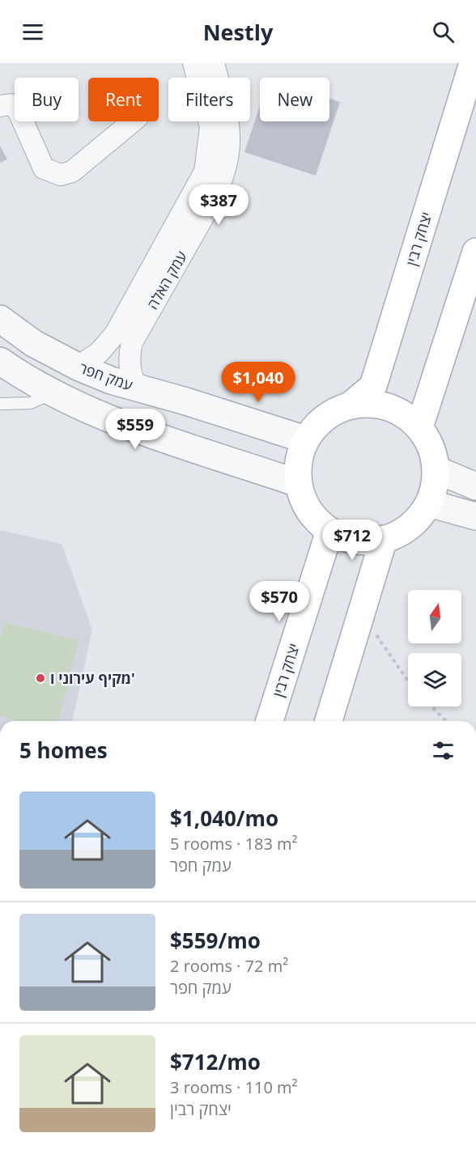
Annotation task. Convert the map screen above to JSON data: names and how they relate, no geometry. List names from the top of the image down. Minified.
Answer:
{"streets":{"main road":["יצחק רבין"],"street":["עמק האלה","עמק חפר"]},"crossings":[["יצחק רבין","עמק חפר"],["עמק האלה","עמק חפר"]],"places":["מקיף עירוני ו'"],"north":"top","page":{"header":"Nestly","chip":["Buy","Rent","Filters","New"],"price":["$387","$1,040","$559","$712","$570"],"heading":"5 homes","list":[{"name":"$1,040/mo","note":"5 rooms · 183 m² · עמק חפר"},{"name":"$559/mo","note":"2 rooms · 72 m² · עמק חפר"},{"name":"$712/mo","note":"3 rooms · 110 m² · יצחק רבין"}]}}
